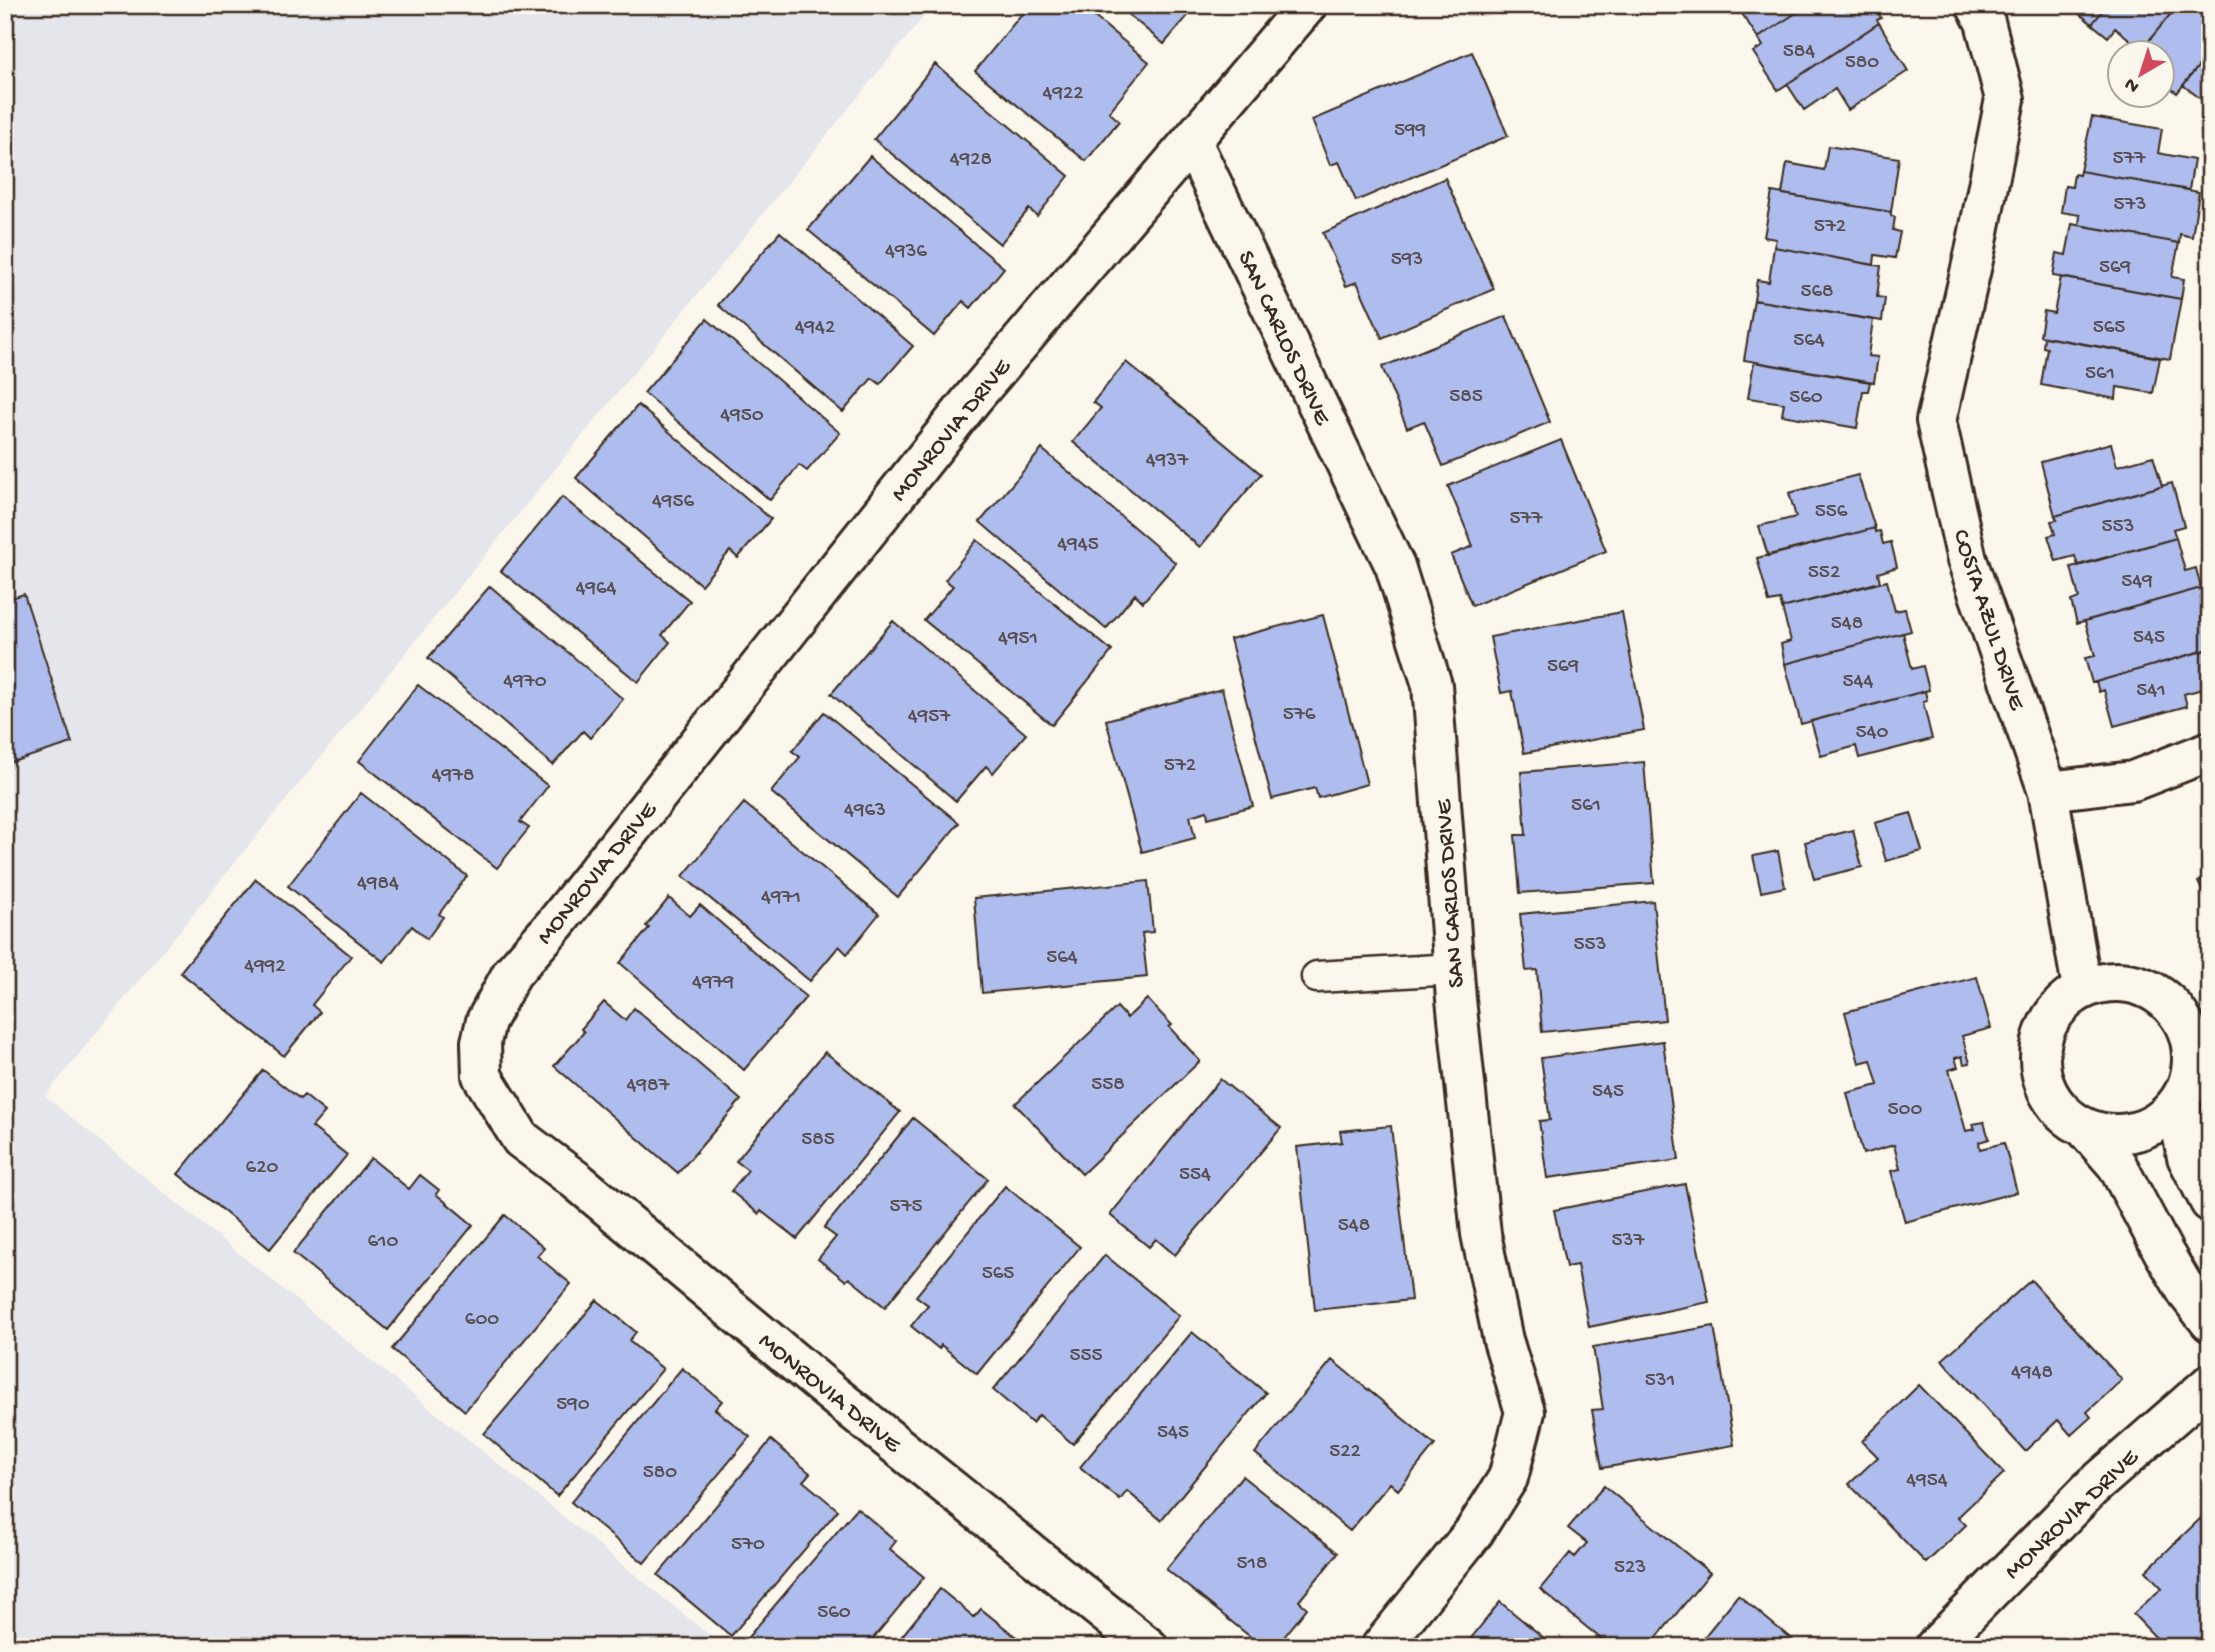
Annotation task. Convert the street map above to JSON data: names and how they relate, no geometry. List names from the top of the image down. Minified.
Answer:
{"streets":{"street":["SAN CARLOS DRIVE","MONROVIA DRIVE","COSTA AZUL DRIVE"]},"crossings":[["SAN CARLOS DRIVE","MONROVIA DRIVE"]],"house_numbers":["584","580","4922","599","577","4928","573","572","4936","593","569","568","4942","565","564","561","585","560","4950","4937","4956","556","577","553","4945","552","549","4964","548","545","4951","569","4970","544","541","576","4957","540","572","4978","561","4963","4984","4971","553","564","4992","4979","558","4987","545","500","585","620","554","575","548","537","610","565","600","555","4948","531","590","545","522","580","4954","570","518","523","560"],"north":"bottom left"}
